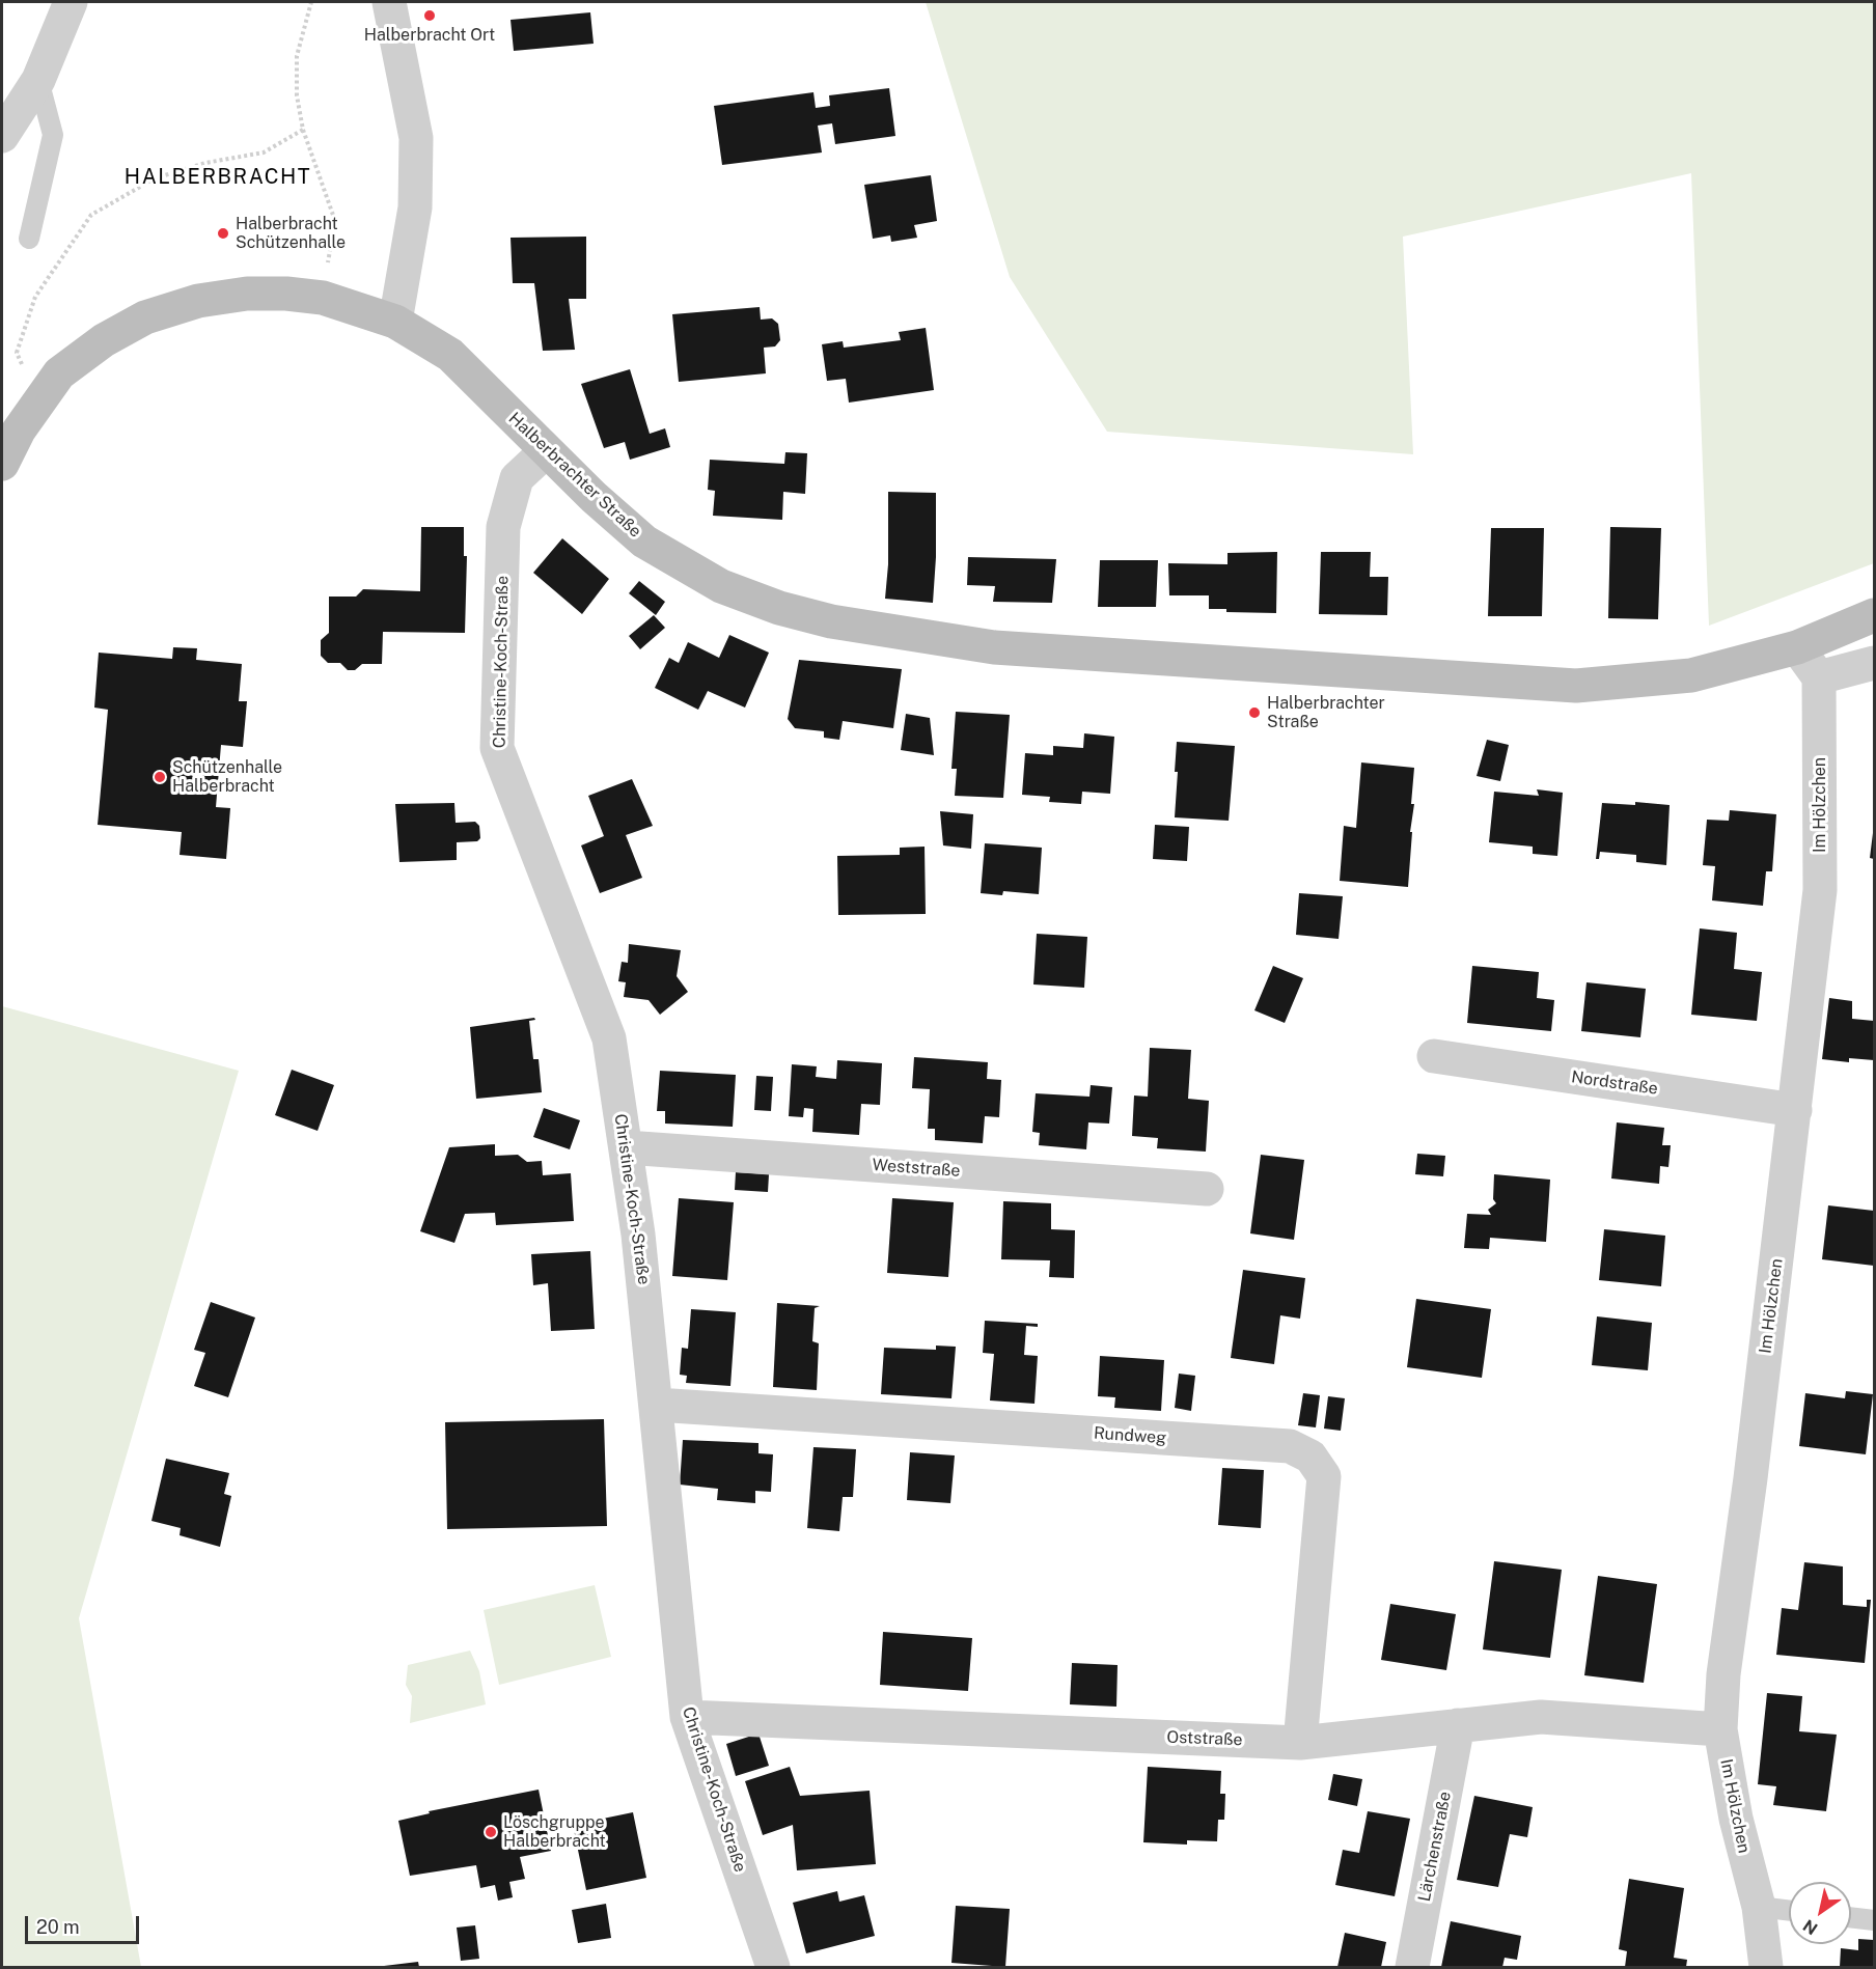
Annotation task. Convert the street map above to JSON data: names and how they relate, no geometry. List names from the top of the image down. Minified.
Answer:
{"streets":{"main road":["Halberbrachter Straße"],"street":["Christine-Koch-Straße","Im Hölzchen","Nordstraße","Weststraße","Rundweg","Oststraße","Lärchenstraße"]},"crossings":[["Halberbrachter Straße","Christine-Koch-Straße"],["Christine-Koch-Straße","Weststraße"],["Christine-Koch-Straße","Rundweg"],["Christine-Koch-Straße","Oststraße"],["Im Hölzchen","Nordstraße"],["Im Hölzchen","Oststraße"],["Rundweg","Oststraße"],["Oststraße","Lärchenstraße"]],"districts":["HALBERBRACHT"],"places":["Halberbracht Ort","Halberbracht Schützenhalle","Halberbrachter Straße","Schützenhalle Halberbracht","Löschgruppe Halberbracht"],"scale_bar":"20 m","north":"bottom left"}
